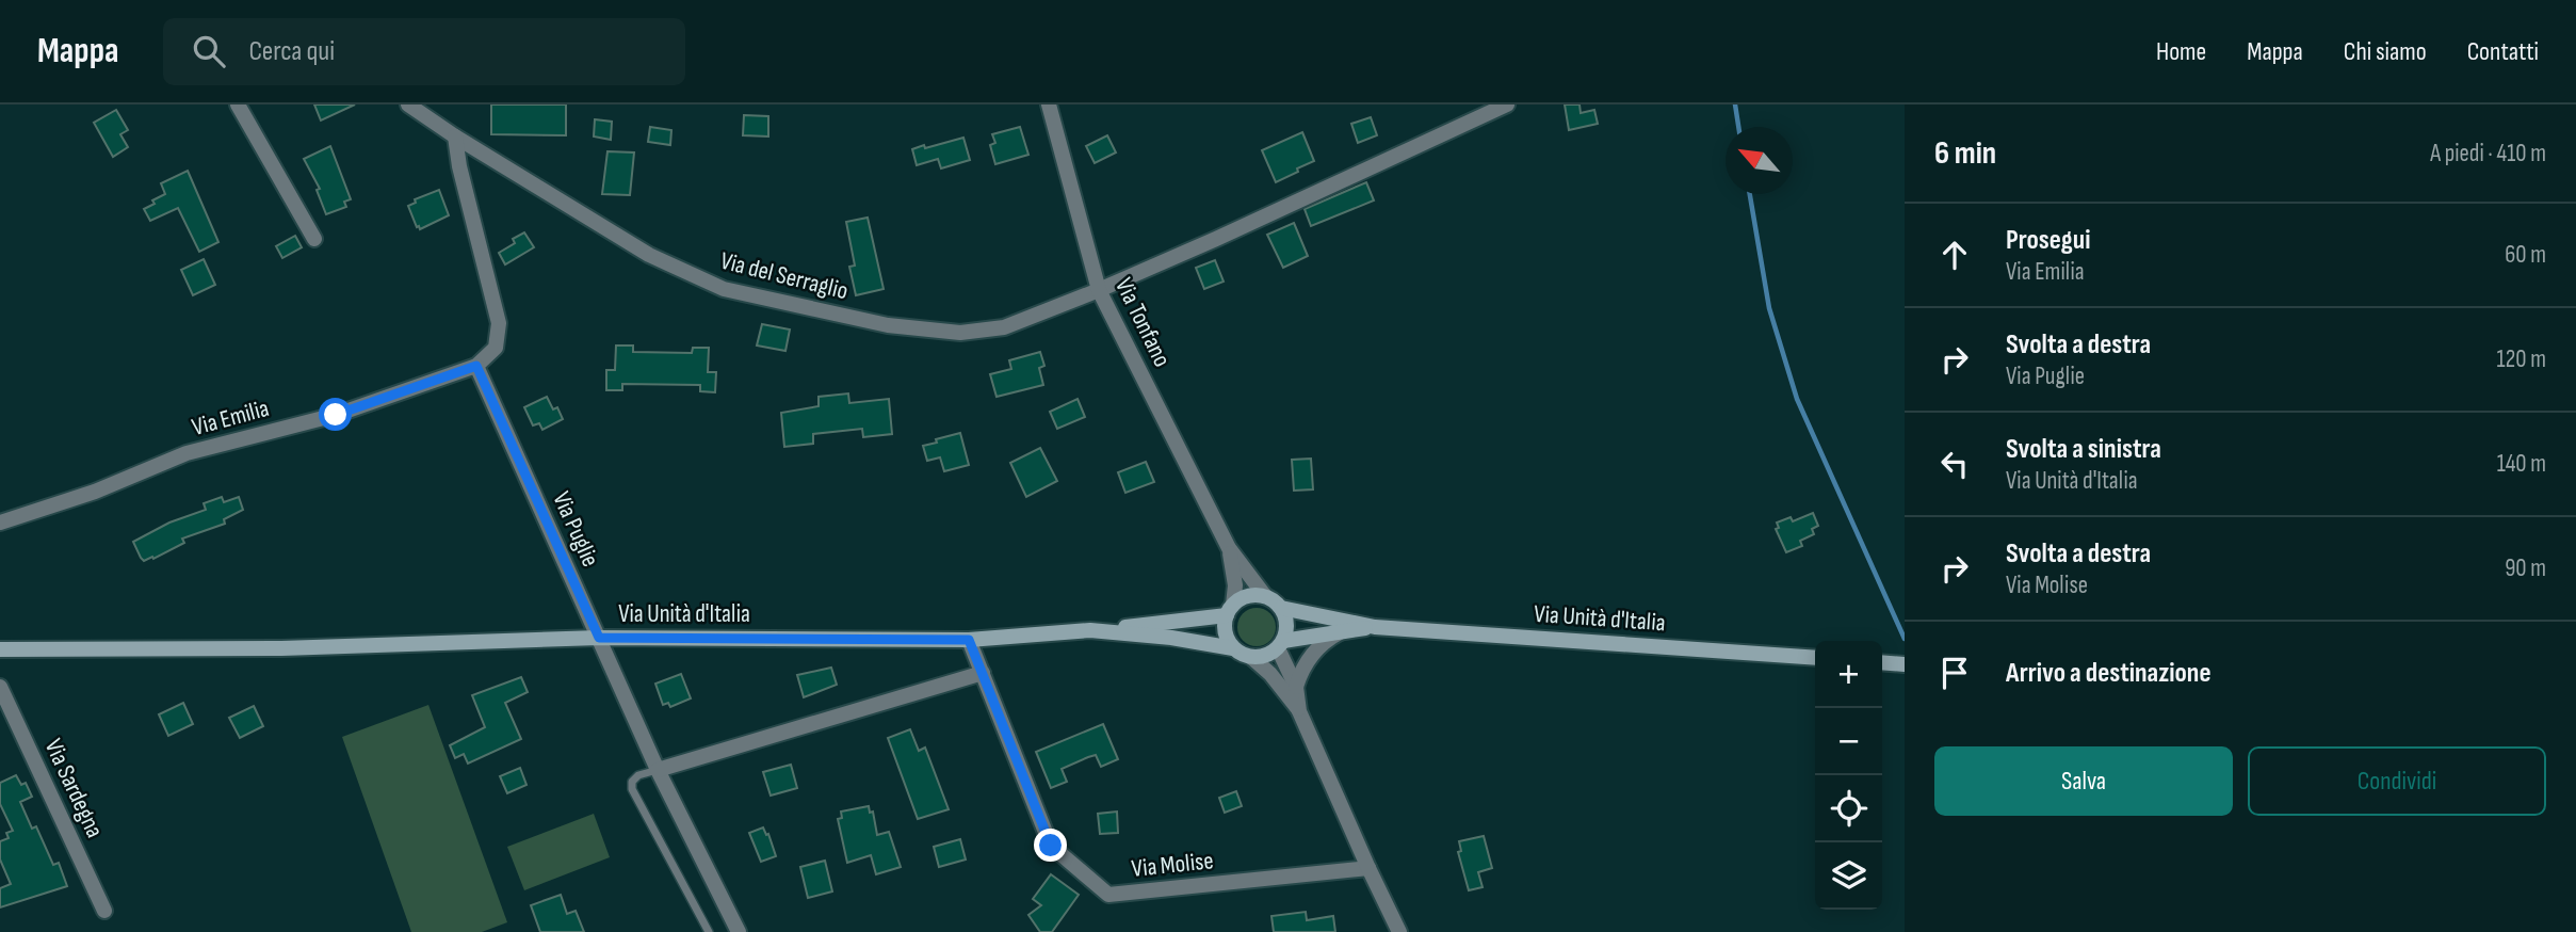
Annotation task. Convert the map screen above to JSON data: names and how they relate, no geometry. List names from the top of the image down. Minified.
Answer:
{"streets":{"main road":["Via Unità d'Italia"],"street":["Via del Serraglio","Via Tonfano","Via Emilia","Via Puglie","Via Sardegna","Via Molise"]},"crossings":[["Via del Serraglio","Via Tonfano"],["Via Emilia","Via Puglie"],["Via Puglie","Via Unità d'Italia"],["Via Unità d'Italia","Via Molise"]],"north":"top left","page":{"header":"Mappa","search":"Cerca qui","nav":["Home","Mappa","Chi siamo","Contatti"],"heading":["6 min","A piedi · 410 m"],"list":[["Prosegui","Via Emilia","60 m"],["Svolta a destra","Via Puglie","120 m"],["Svolta a sinistra","Via Unità d'Italia","140 m"],["Svolta a destra","Via Molise","90 m"],"Arrivo a destinazione"],"map_buttons":["+","−"],"buttons":["Salva","Condividi"]}}
